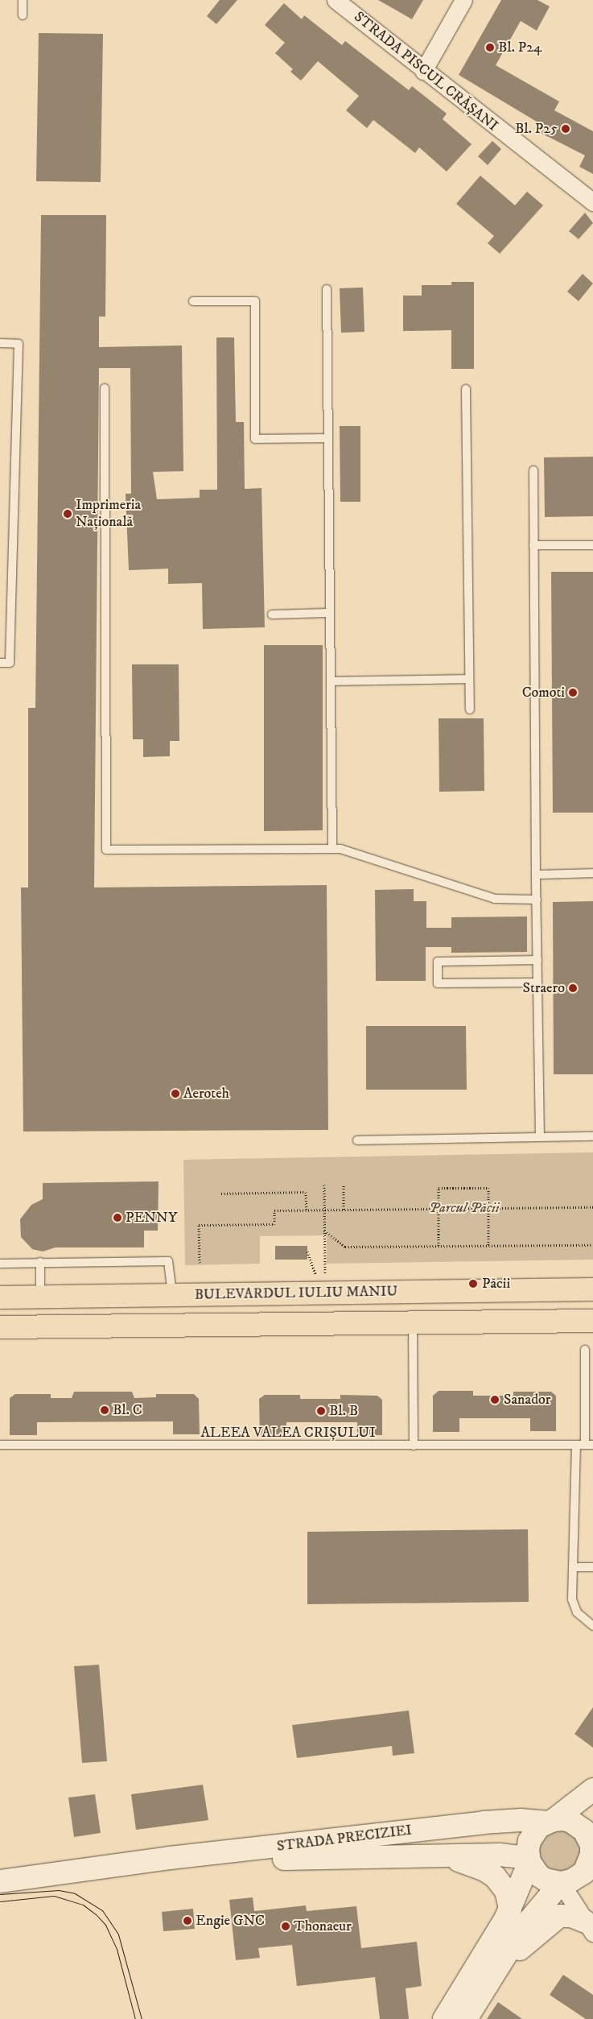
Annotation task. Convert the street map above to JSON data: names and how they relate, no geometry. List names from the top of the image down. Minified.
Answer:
{"streets":{"main road":["BULEVARDUL IULIU MANIU"],"street":["STRADA PISCUL CRĂȘANI","STRADA PRECIZIEI"],"lane":["ALEEA VALEA CRIȘULUI"]},"parks":["Parcul Păcii"],"places":["Bl. P24","Bl. P25","Imprimeria Națională","Comoti","Straero","Aeroteh","PENNY","Păcii","Sanador","Bl. C","Bl. B","Engie GNC","Thonaeur"]}
